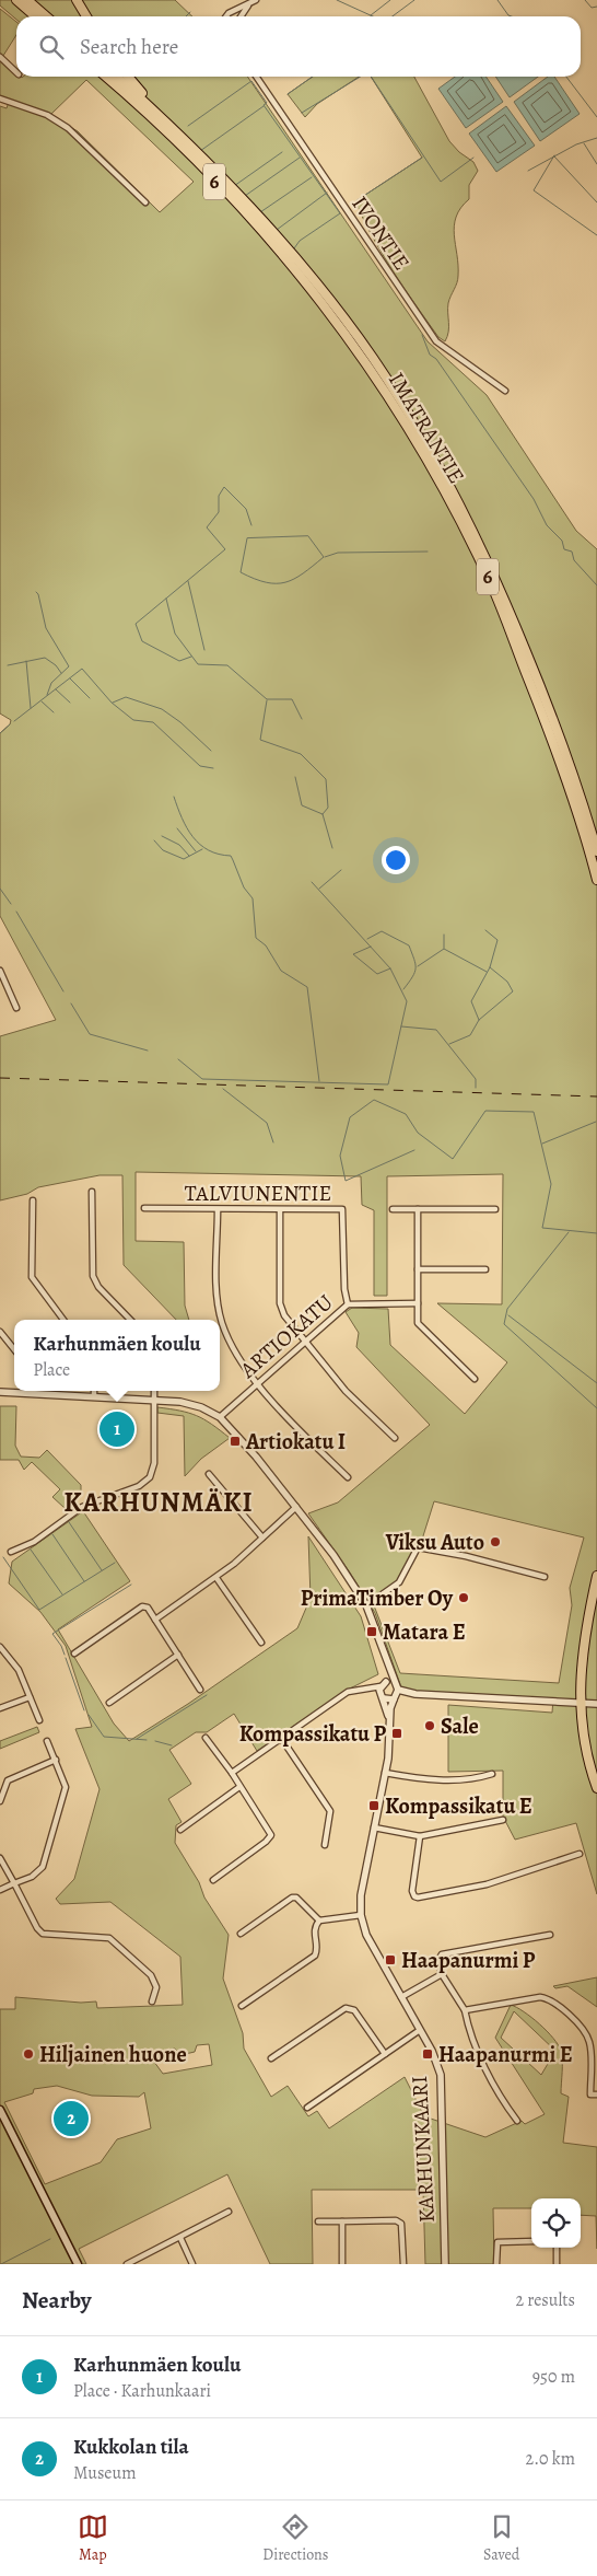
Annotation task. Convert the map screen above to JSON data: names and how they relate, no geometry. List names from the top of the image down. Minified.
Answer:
{"streets":{"highway":["6","IMATRANTIE"],"street":["IVONTIE","TALVIUNENTIE","ARTIOKATU","KARHUNKAARI"]},"crossings":[["TALVIUNENTIE","ARTIOKATU"],["ARTIOKATU","KARHUNKAARI"]],"districts":["KARHUNMÄKI"],"places":{"transit":["Artiokatu I","Matara E","Kompassikatu P","Kompassikatu E","Haapanurmi P","Haapanurmi E"],"other":["Viksu Auto","PrimaTimber Oy","Sale","Hiljainen huone"]},"page":{"search":"Search here","popup":["Karhunmäen koulu","Place"],"pins":["1","2"],"heading":["Nearby","2 results"],"list":[{"mark":"1","name":"Karhunmäen koulu","note":"Place · Karhunkaari","value":"950 m"},{"mark":"2","name":"Kukkolan tila","note":"Museum","value":"2.0 km"}],"nav":["Map","Directions","Saved"]}}
